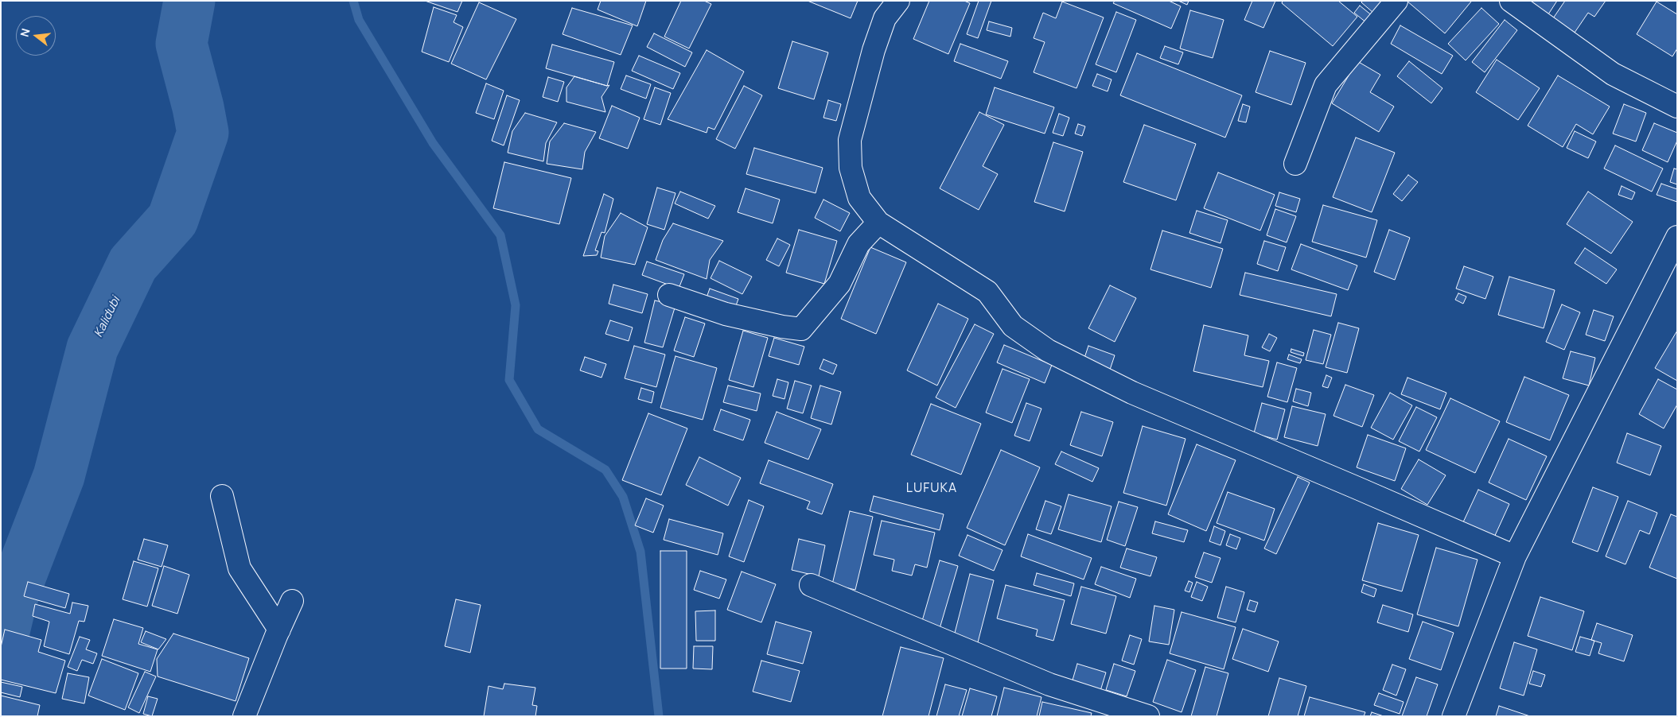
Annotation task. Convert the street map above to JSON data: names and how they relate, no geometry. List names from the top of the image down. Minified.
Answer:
{"districts":["LUFUKA"],"water":["Kalidubi"],"north":"left"}
